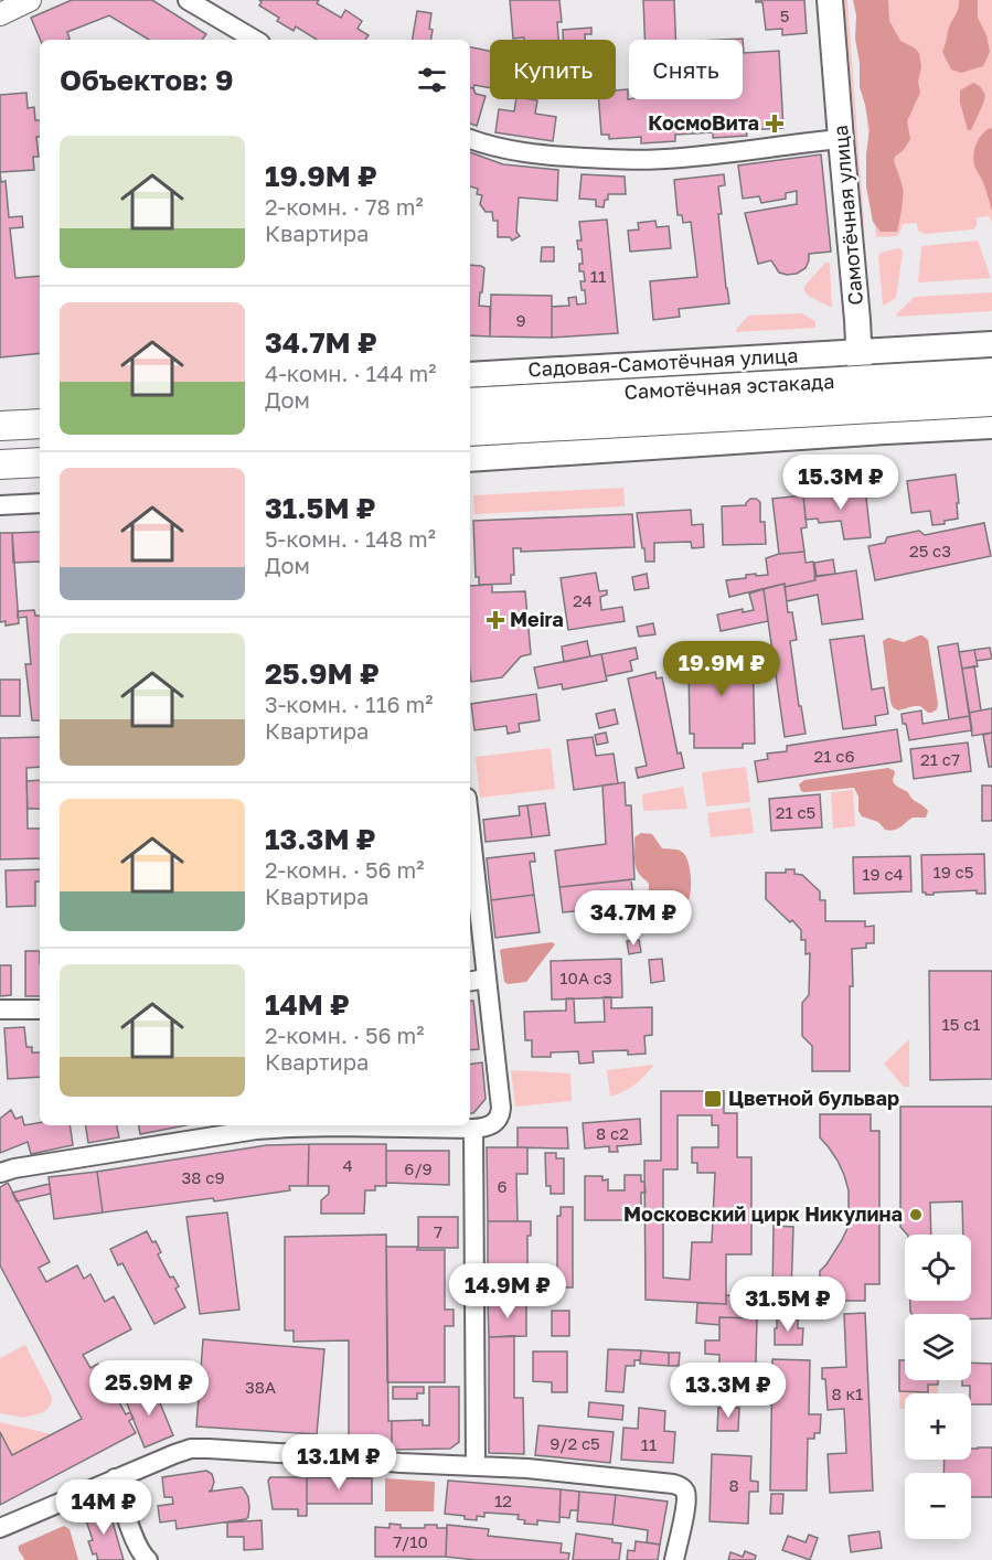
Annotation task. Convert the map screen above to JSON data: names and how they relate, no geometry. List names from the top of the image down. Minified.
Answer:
{"streets":{"main road":["Самотёчная улица","Садовая-Самотёчная улица","Самотёчная эстакада"]},"crossings":[["Самотёчная улица","Садовая-Самотёчная улица"]],"places":{"health":["КосмоВита","Meira"],"transit":["Цветной бульвар"],"other":["Московский цирк Никулина"]},"house_numbers":["5","11","9","25 с3","24","21 с6","21 с7","21 с5","19 с5","19 с4","10А с3","15 с1","8 с2","4","6/9","38 с9","6","7","38А","8 к1","9/2 с5","11","8","12","7/10"],"page":{"chip":["Купить","Снять"],"heading":"Объектов: 9","list":[{"name":"19.9M ₽","note":"2-комн. · 78 m² · Квартира"},{"name":"34.7M ₽","note":"4-комн. · 144 m² · Дом"},{"name":"31.5M ₽","note":"5-комн. · 148 m² · Дом"},{"name":"25.9M ₽","note":"3-комн. · 116 m² · Квартира"},{"name":"13.3M ₽","note":"2-комн. · 56 m² · Квартира"},{"name":"14M ₽","note":"2-комн. · 56 m² · Квартира"}],"price":["15.3M ₽","19.9M ₽","34.7M ₽","14.9M ₽","31.5M ₽","25.9M ₽","13.3M ₽","13.1M ₽","14M ₽"],"map_buttons":["+","−"]}}
